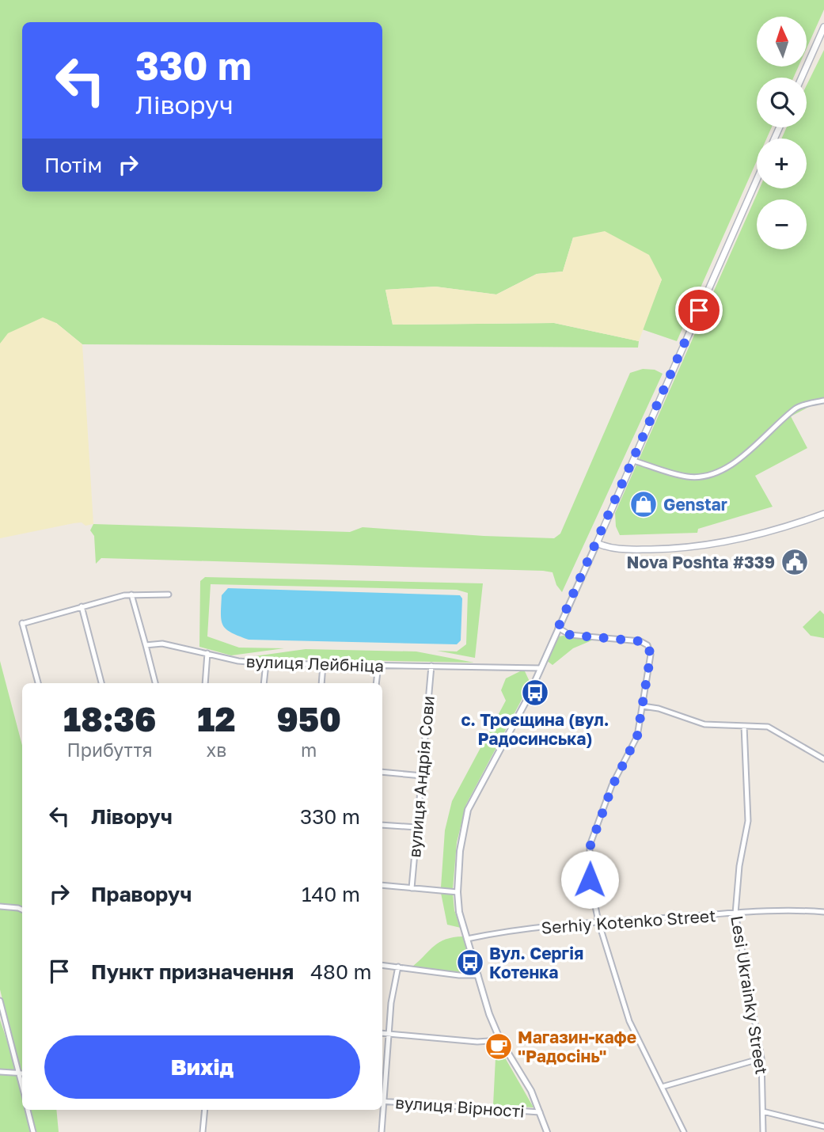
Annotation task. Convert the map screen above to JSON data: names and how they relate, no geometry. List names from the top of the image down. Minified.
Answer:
{"streets":{"street":["вулиця Лейбніца","вулиця Андрія Сови","Serhiy Kotenko Street","Lesi Ukrainky Street","вулиця Вірності"]},"crossings":[["вулиця Лейбніца","вулиця Андрія Сови"],["Serhiy Kotenko Street","Lesi Ukrainky Street"]],"places":{"shop":["Genstar"],"public building":["Nova Poshta #339"],"bus stop":["с. Троєщина (вул. Радосинська)","Вул. Сергія Котенка"],"cafe":["Магазин-кафе ''Радосінь\""]},"north":"top","page":{"map_buttons":["+","−"],"turn":["330 m","Ліворуч"],"then":"Потім","eta":["18:36","Прибуття","12","хв","950","m"],"list":[{"name":"Ліворуч","value":"330 m"},{"name":"Праворуч","value":"140 m"},{"name":"Пункт призначення","value":"480 m"}],"buttons":"Вихід"}}
